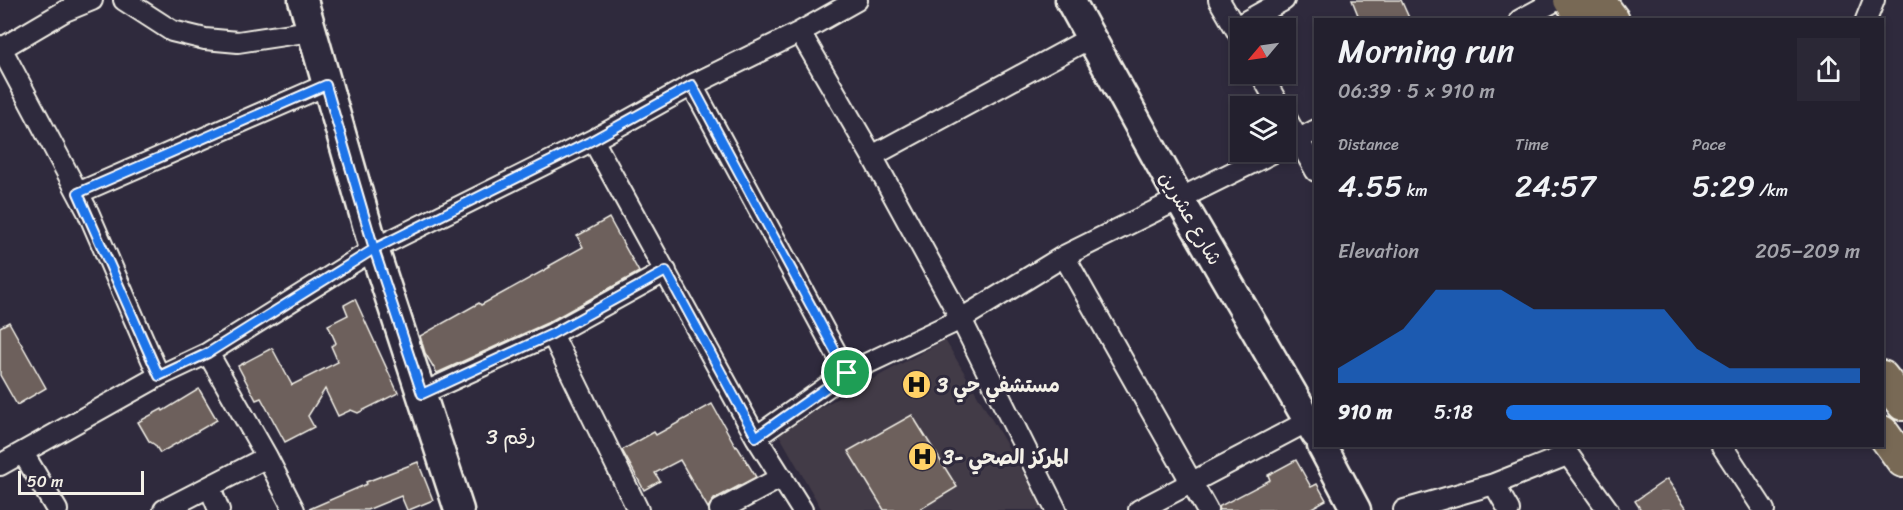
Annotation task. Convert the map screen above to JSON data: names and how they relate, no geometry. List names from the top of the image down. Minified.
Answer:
{"streets":{"street":["شارع عشرين"]},"districts":["رقم 3"],"places":{"hospital":["مستشفي حي 3","المركز الصحي -3"]},"scale_bar":"50 m","north":"bottom left","page":{"heading":["Morning run","06:39 · 5 × 910 m"],"stats":[["Distance","4.55 km"],["Time","24:57"],["Pace","5:29 /km"]],"chart":["Elevation","205–209 m"],"list":[{"name":"910 m","note":"5:18"}],"scale":"50 m"}}
